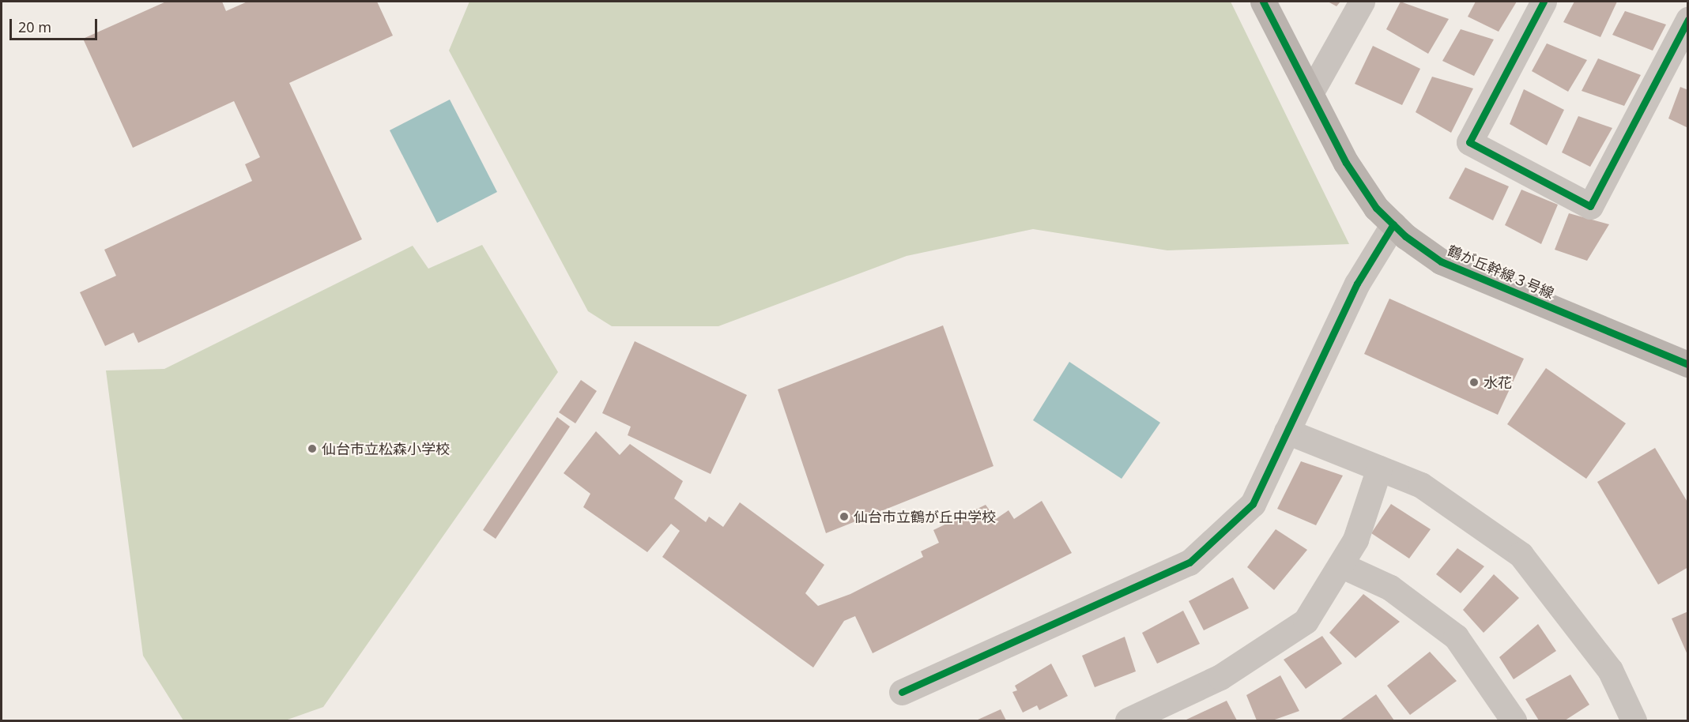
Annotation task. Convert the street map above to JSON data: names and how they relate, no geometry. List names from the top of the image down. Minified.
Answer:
{"streets":{"street":["鶴が丘幹線３号線"]},"places":["水花","仙台市立松森小学校","仙台市立鶴が丘中学校"],"scale_bar":"20 m"}
